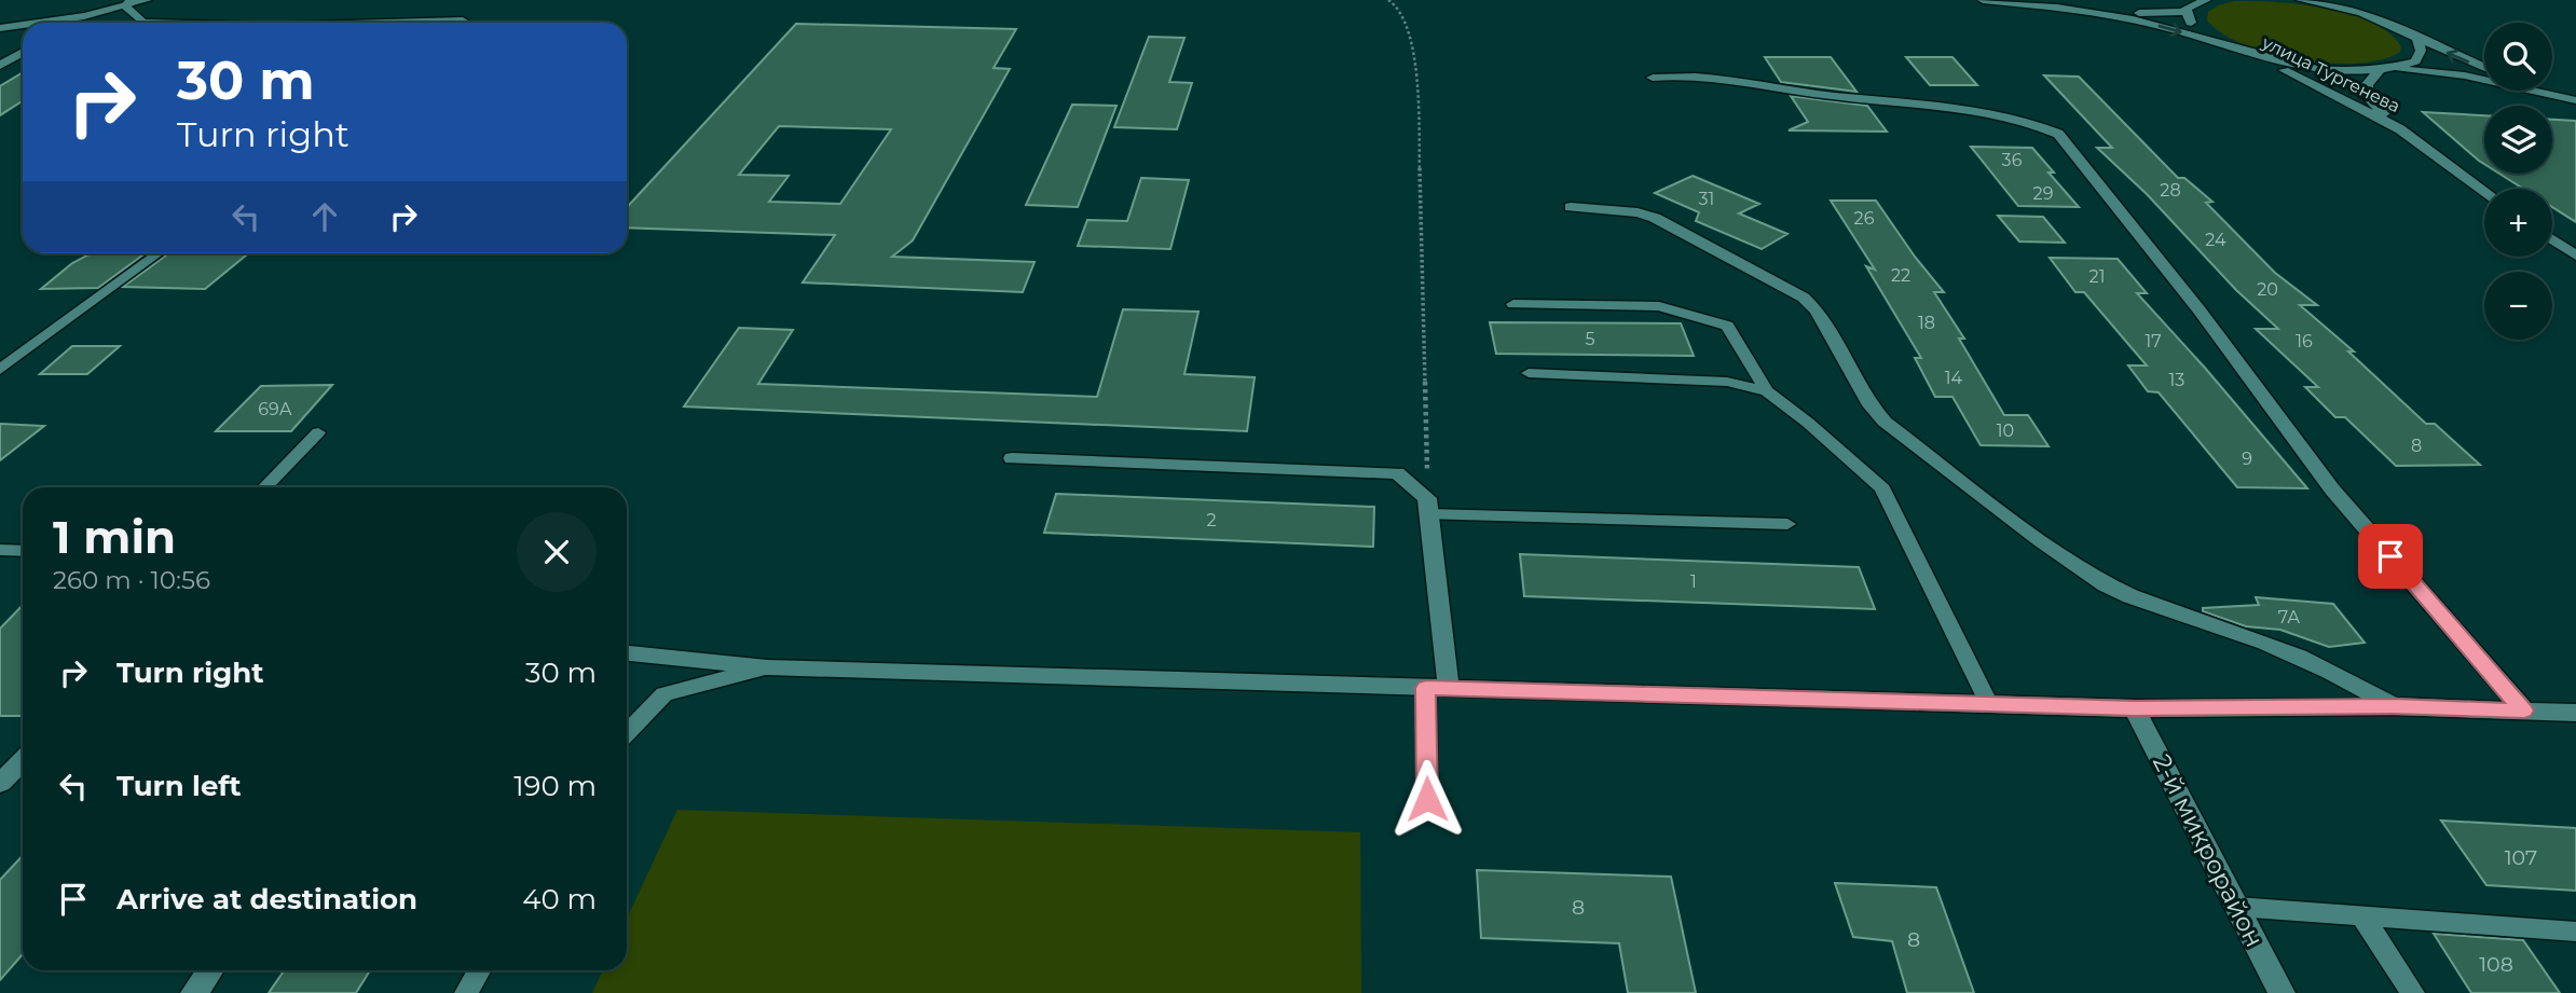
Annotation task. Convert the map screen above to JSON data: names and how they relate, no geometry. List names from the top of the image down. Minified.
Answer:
{"streets":{"street":["улица Тургенева","2-й микрорайон"]},"house_numbers":["36","28","29","31","26","24","22","21","20","18","5","17","16","14","13","69А","10","8","9","2","1","7А","107","8","8","108"],"page":{"map_buttons":["+","−"],"turn":["30 m","Turn right"],"heading":["1 min","260 m · 10:56"],"list":[{"name":"Turn right","value":"30 m"},{"name":"Turn left","value":"190 m"},{"name":"Arrive at destination","value":"40 m"}]}}
